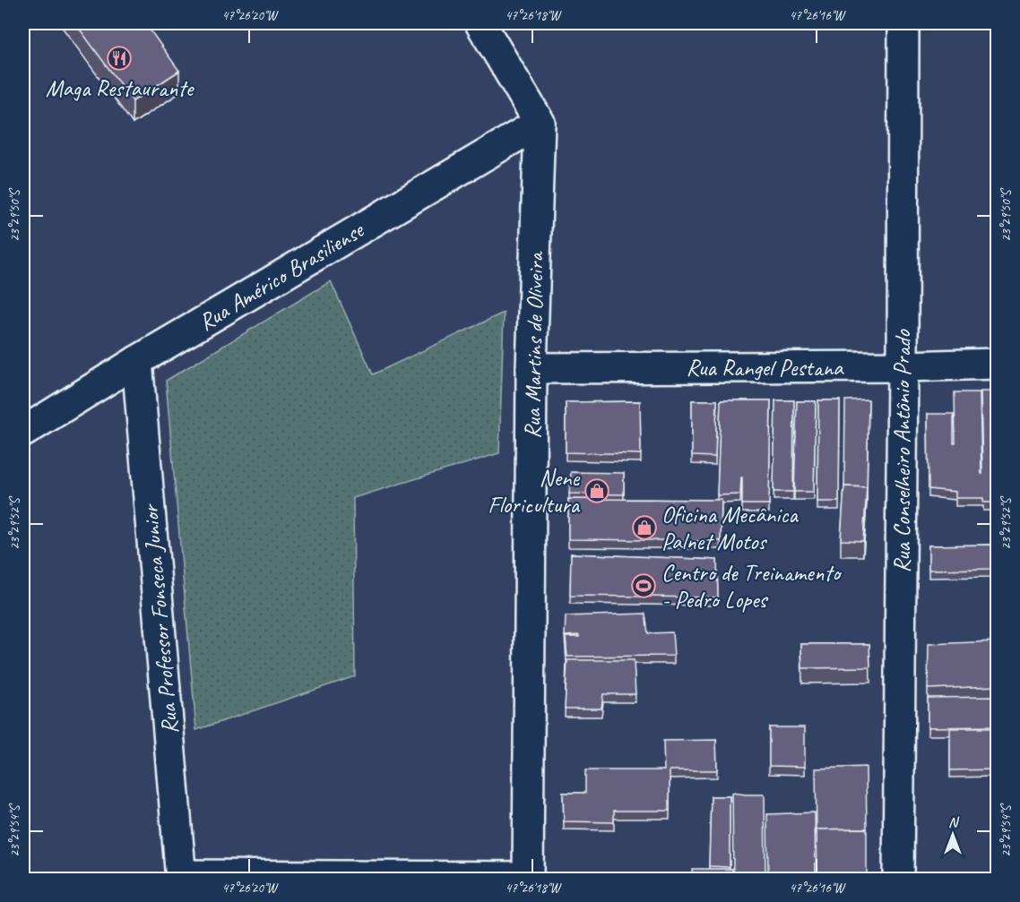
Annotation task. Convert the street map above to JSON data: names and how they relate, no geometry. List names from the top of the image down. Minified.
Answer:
{"streets":{"street":["Rua Américo Brasiliense","Rua Martins de Oliveira","Rua Rangel Pestana","Rua Conselheiro Antônio Prado","Rua Professor Fonseca Junior"]},"crossings":[["Rua Américo Brasiliense","Rua Martins de Oliveira"],["Rua Américo Brasiliense","Rua Professor Fonseca Junior"],["Rua Martins de Oliveira","Rua Rangel Pestana"],["Rua Rangel Pestana","Rua Conselheiro Antônio Prado"]],"places":{"restaurant":["Maga Restaurante"],"shop":["Nene Floricultura","Oficina Mecânica Palnet Motos"],"sports":["Centro de Treinamento - Pedro Lopes"]},"north":"top","coordinates":["47°26'20\"W","47°26'18\"W","47°26'16\"W","23°29'50\"S","23°29'52\"S","23°29'54\"S"]}
